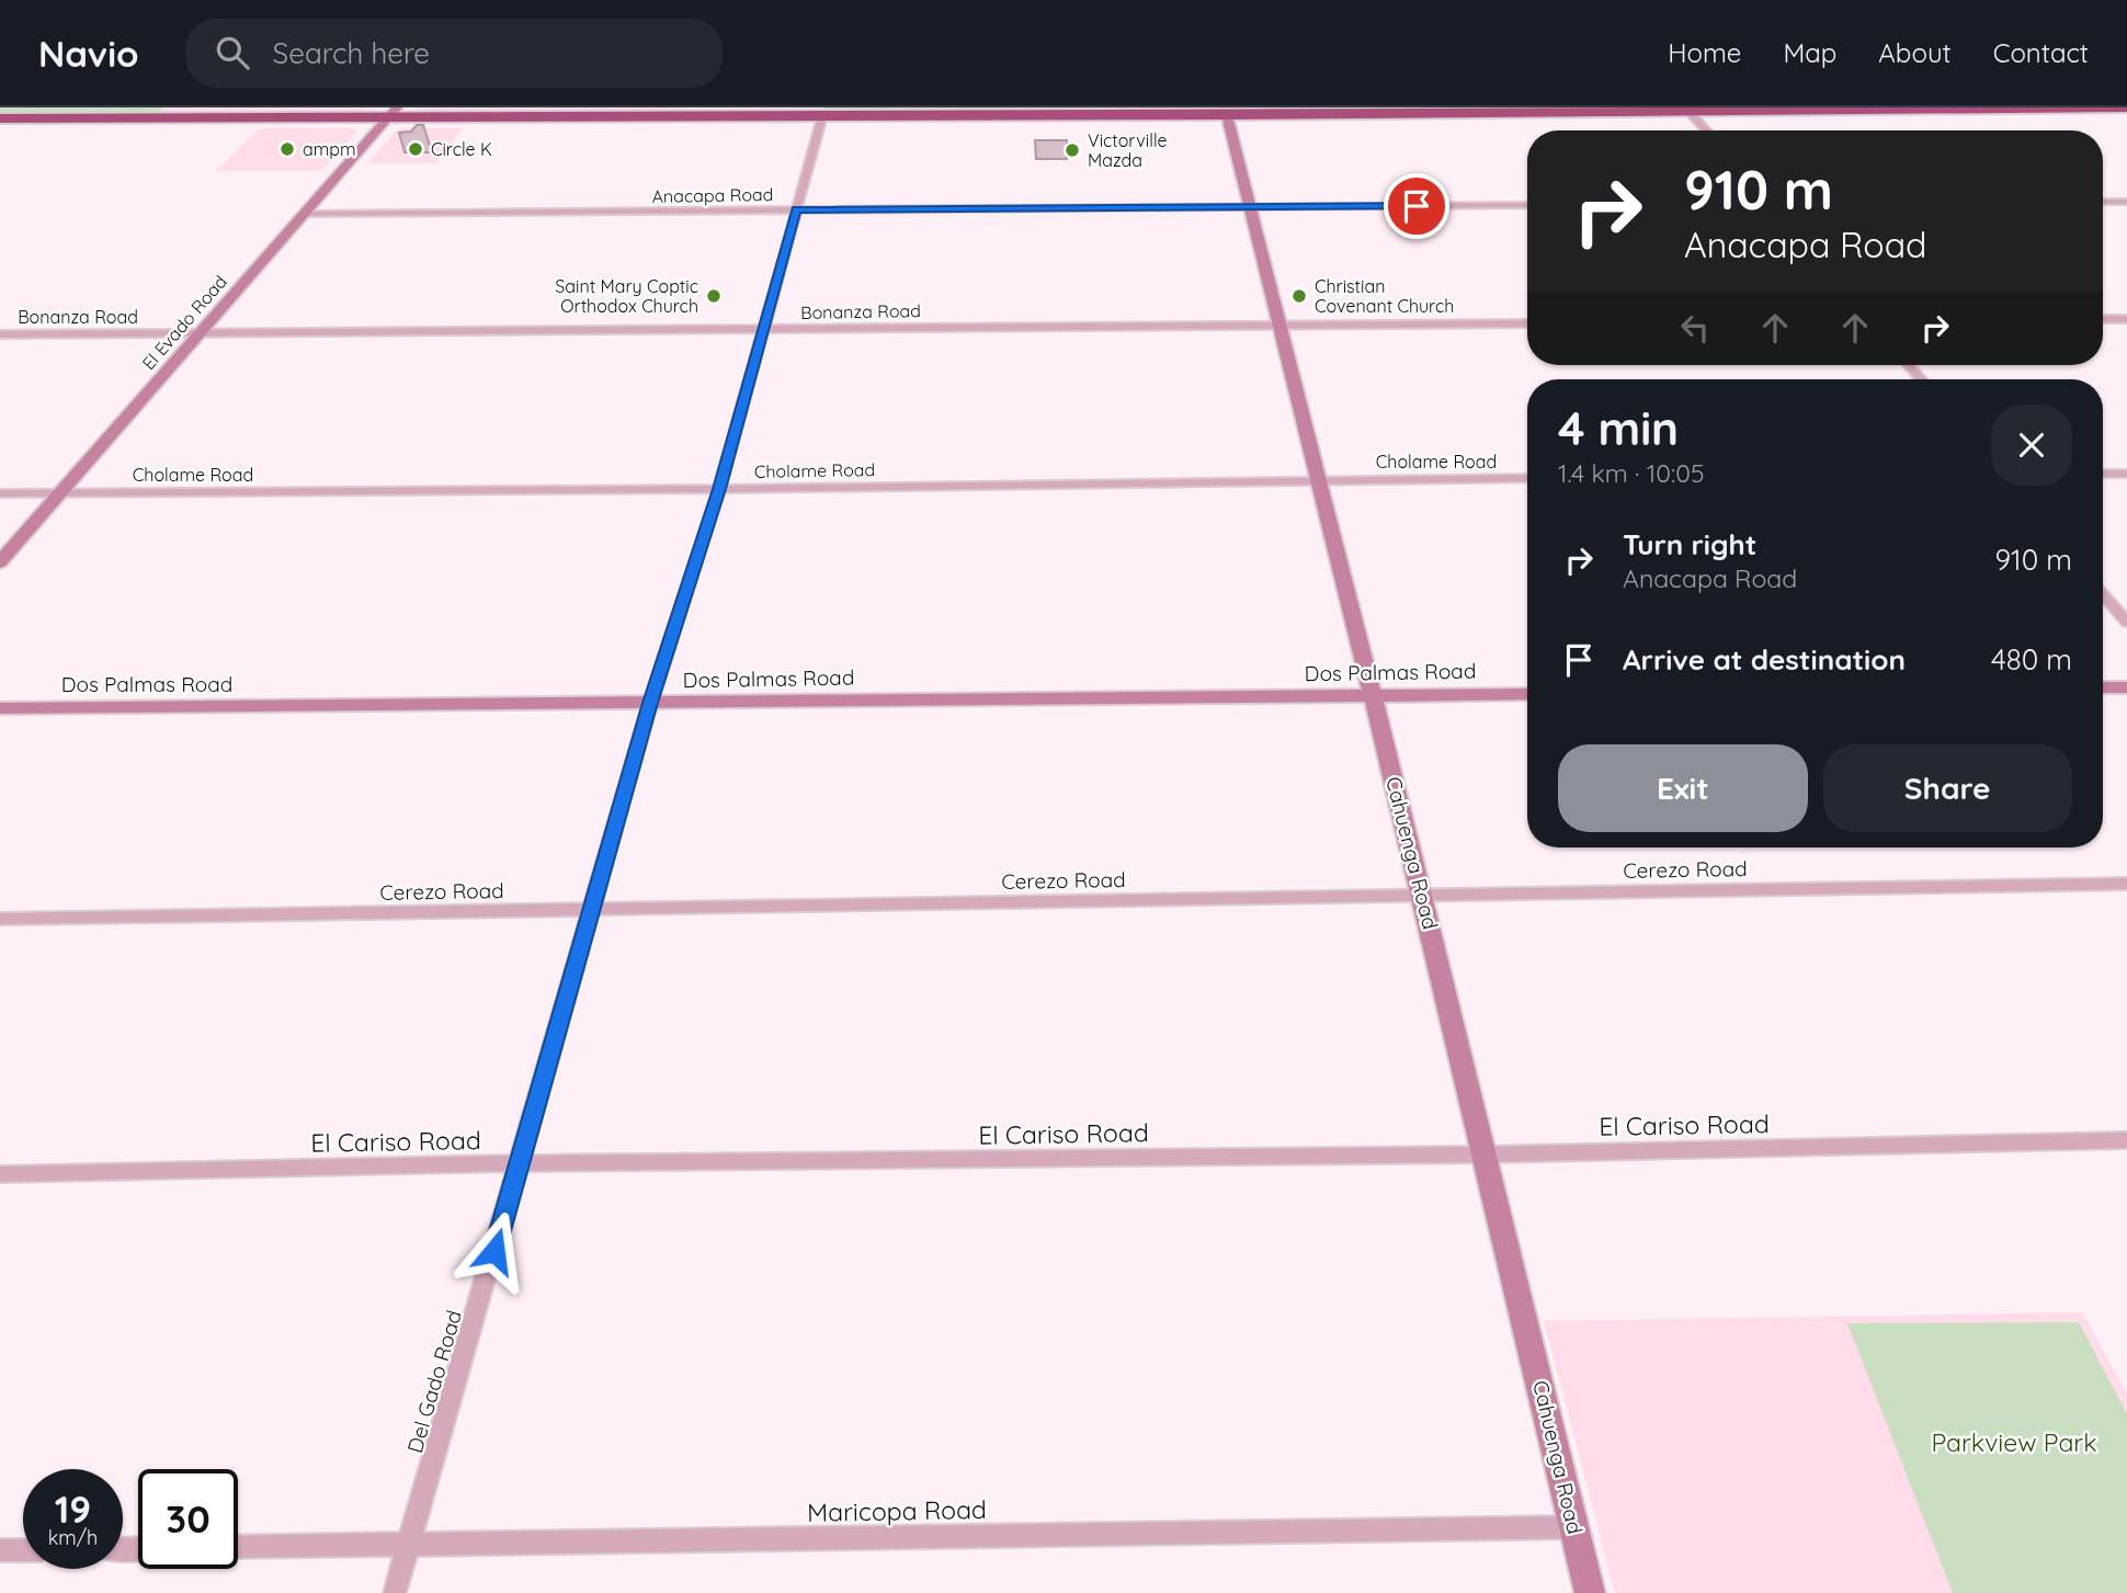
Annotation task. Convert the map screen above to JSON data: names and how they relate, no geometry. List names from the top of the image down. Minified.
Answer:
{"streets":{"street":["Anacapa Road","Bonanza Road","El Evado Road","Cholame Road","Dos Palmas Road","Cahuenga Road","Cerezo Road","El Cariso Road","Del Gado Road","Maricopa Road"]},"crossings":[["Anacapa Road","El Evado Road"],["Anacapa Road","Cahuenga Road"],["Anacapa Road","Del Gado Road"],["Bonanza Road","El Evado Road"],["Bonanza Road","Cahuenga Road"],["Bonanza Road","Del Gado Road"],["El Evado Road","Cholame Road"],["Cholame Road","Cahuenga Road"],["Cholame Road","Del Gado Road"],["Dos Palmas Road","Cahuenga Road"],["Dos Palmas Road","Del Gado Road"],["Cahuenga Road","Cerezo Road"],["Cahuenga Road","El Cariso Road"],["Cahuenga Road","Maricopa Road"],["Cerezo Road","Del Gado Road"],["El Cariso Road","Del Gado Road"],["Del Gado Road","Maricopa Road"]],"parks":["Parkview Park"],"places":["ampm","Circle K","Victorville Mazda","Saint Mary Coptic Orthodox Church","Christian Covenant Church"],"page":{"header":"Navio","search":"Search here","nav":["Home","Map","About","Contact"],"turn":["910 m","Anacapa Road"],"heading":["4 min","1.4 km · 10:05"],"list":[{"name":"Turn right","note":"Anacapa Road","value":"910 m"},{"name":"Arrive at destination","value":"480 m"}],"buttons":["Exit","Share"],"speed":"19 km/h","limit":"30"}}
